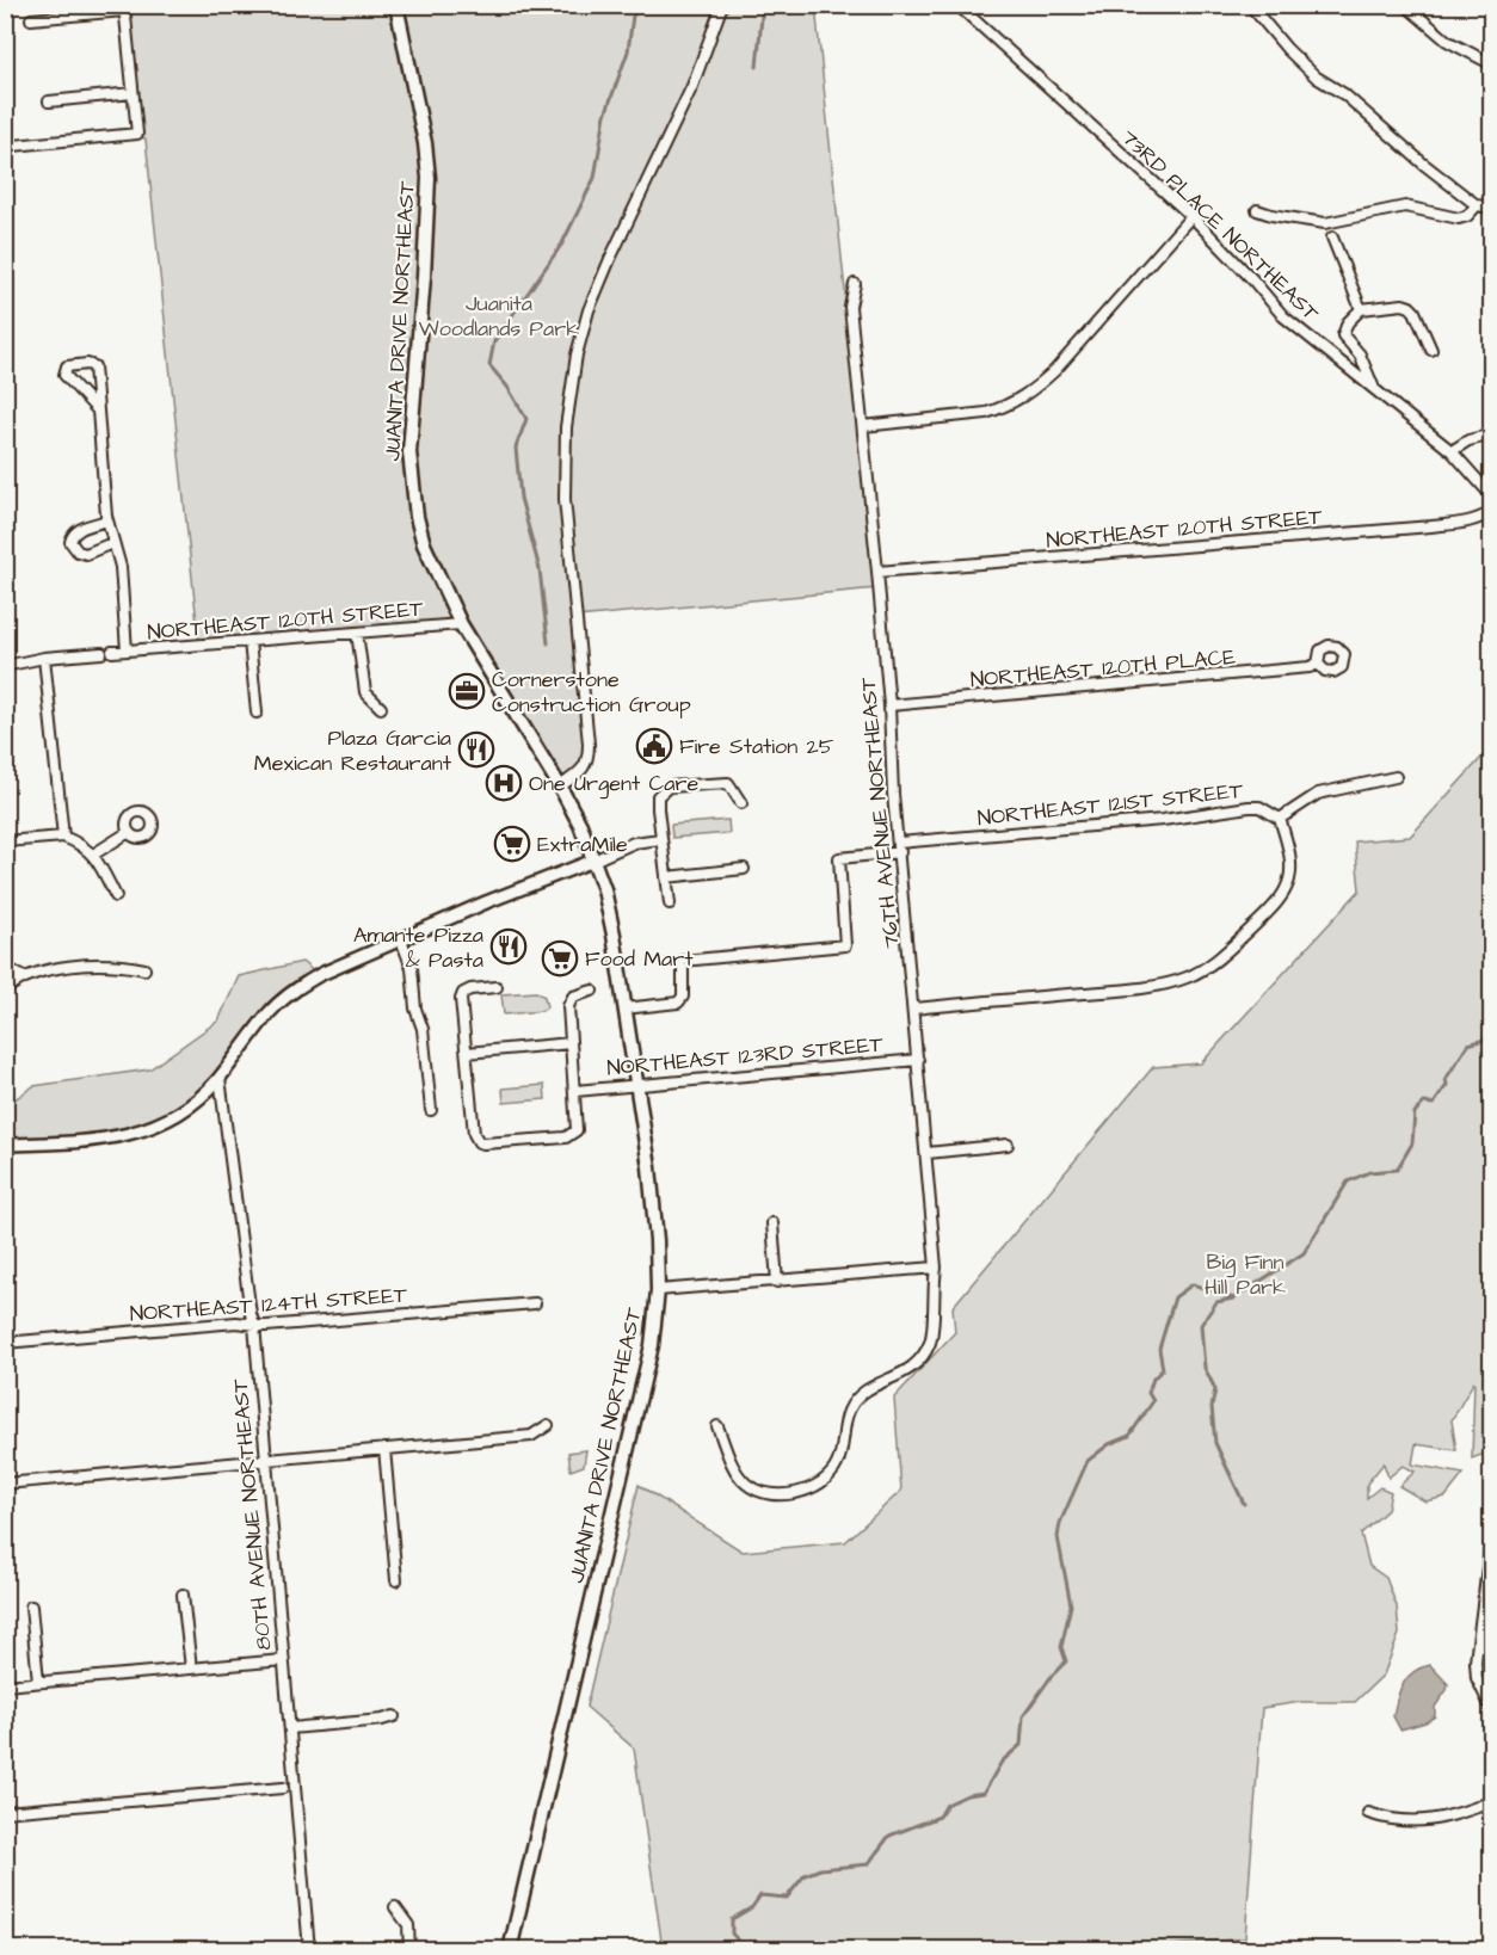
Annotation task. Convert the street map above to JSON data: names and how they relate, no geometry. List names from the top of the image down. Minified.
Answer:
{"streets":{"main road":["JUANITA DRIVE NORTHEAST"],"street":["73RD PLACE NORTHEAST","NORTHEAST 120TH STREET","NORTHEAST 120TH PLACE","NORTHEAST 121ST STREET","76TH AVENUE NORTHEAST","NORTHEAST 123RD STREET","NORTHEAST 124TH STREET","80TH AVENUE NORTHEAST"]},"crossings":[["JUANITA DRIVE NORTHEAST","NORTHEAST 120TH STREET"],["JUANITA DRIVE NORTHEAST","NORTHEAST 121ST STREET"],["JUANITA DRIVE NORTHEAST","NORTHEAST 123RD STREET"],["NORTHEAST 120TH STREET","76TH AVENUE NORTHEAST"],["NORTHEAST 120TH PLACE","76TH AVENUE NORTHEAST"],["NORTHEAST 121ST STREET","76TH AVENUE NORTHEAST"],["76TH AVENUE NORTHEAST","NORTHEAST 123RD STREET"],["NORTHEAST 124TH STREET","80TH AVENUE NORTHEAST"]],"parks":["Juanita Woodlands Park","Big Finn Hill Park"],"places":{"office":["Cornerstone Construction Group"],"public building":["Fire Station 25"],"restaurant":["Plaza Garcia Mexican Restaurant","Amante Pizza & Pasta"],"hospital":["One Urgent Care"],"supermarket":["ExtraMile","Food Mart"]}}
